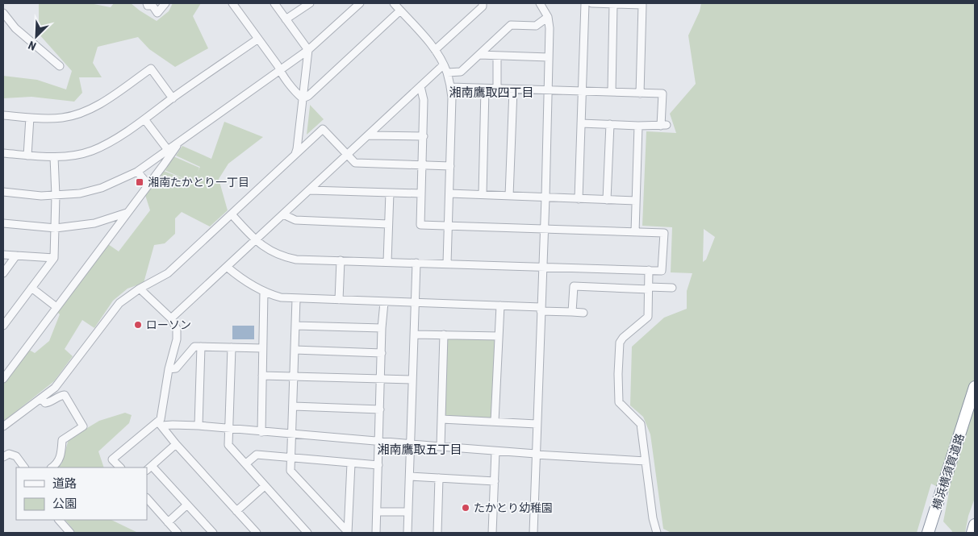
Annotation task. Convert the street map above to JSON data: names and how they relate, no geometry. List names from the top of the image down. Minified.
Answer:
{"streets":{"highway":["横浜横須賀道路"]},"districts":["湘南鷹取四丁目","湘南鷹取五丁目"],"places":{"transit":["湘南たかとり一丁目"],"other":["ローソン","たかとり幼稚園"]},"legend":["道路","公園"],"north":"bottom left"}
